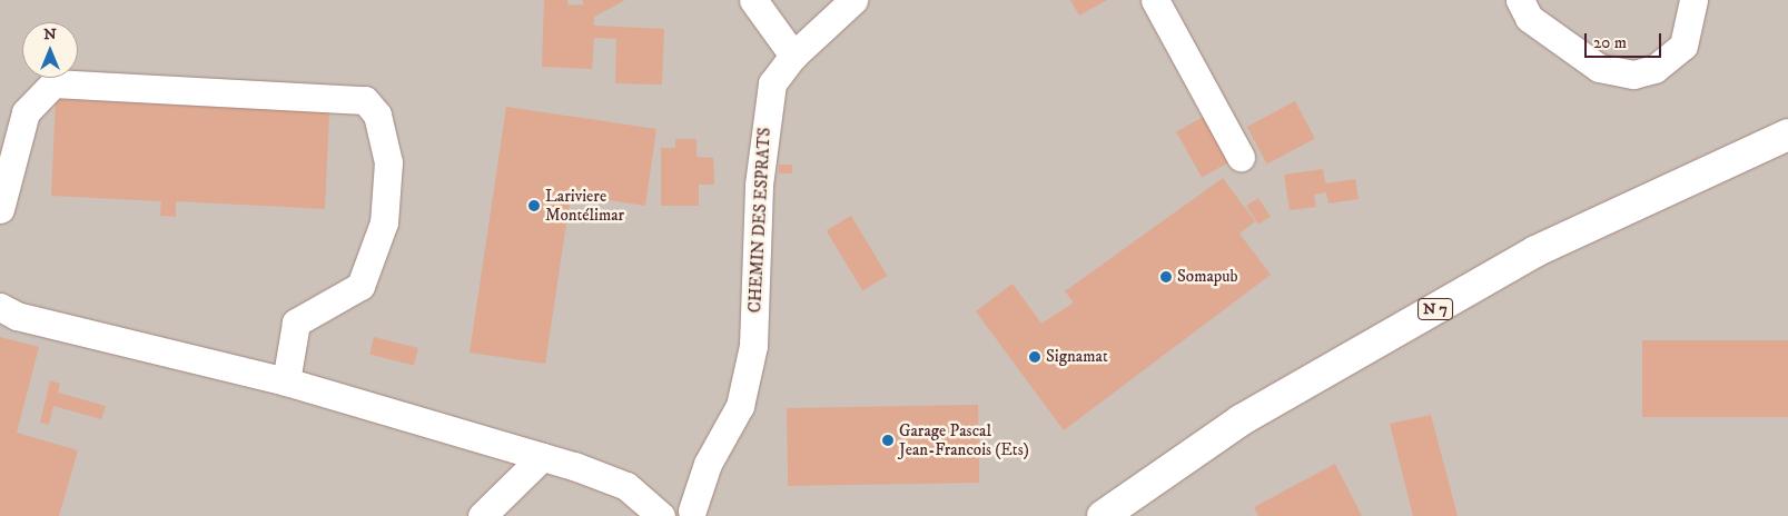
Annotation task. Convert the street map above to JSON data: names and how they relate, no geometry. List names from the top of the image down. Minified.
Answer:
{"streets":{"main road":["N 7"],"street":["CHEMIN DES ESPRATS"]},"places":["Lariviere Montélimar","Somapub","Signamat","Garage Pascal Jean-Francois (Ets)"],"scale_bar":"20 m","north":"top"}
